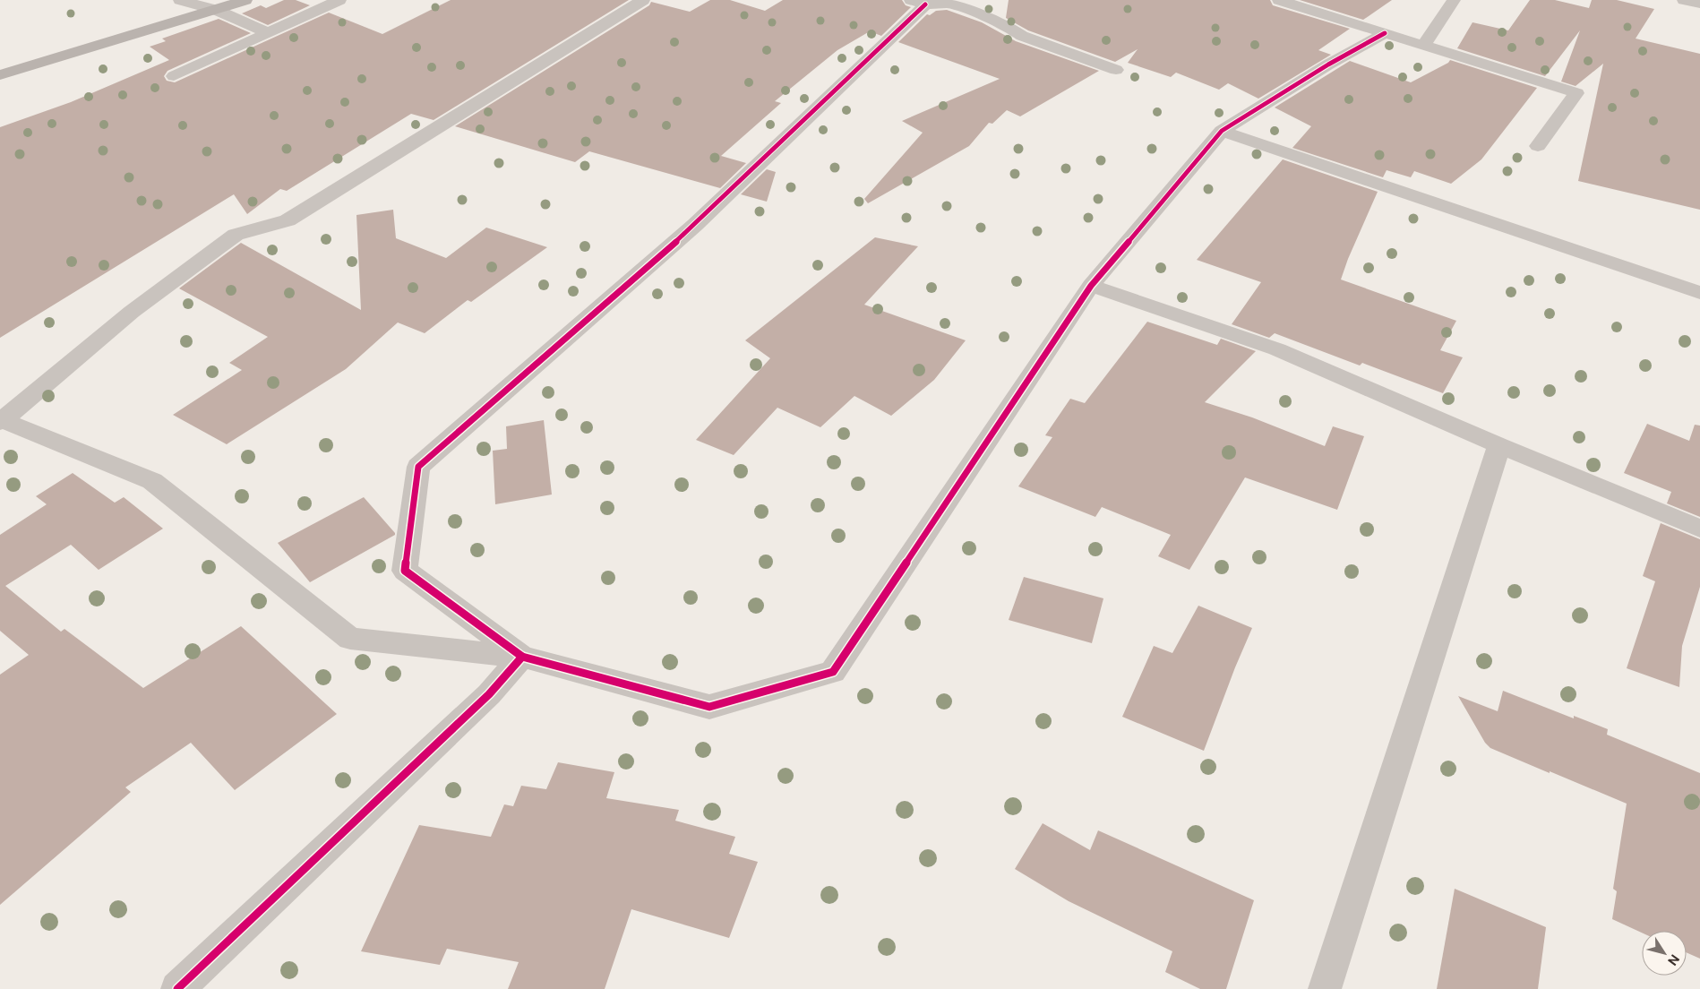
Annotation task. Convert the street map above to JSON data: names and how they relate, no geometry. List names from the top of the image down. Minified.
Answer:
{"north":"bottom right"}
